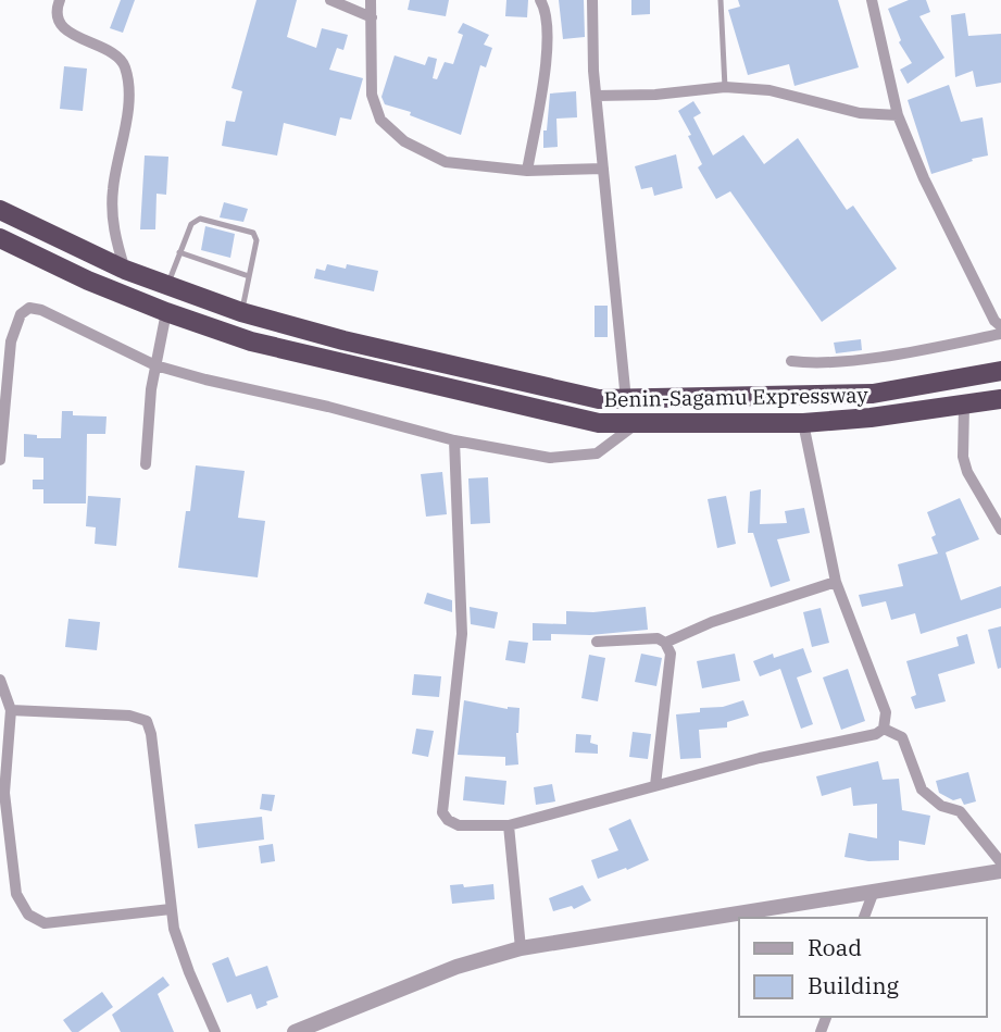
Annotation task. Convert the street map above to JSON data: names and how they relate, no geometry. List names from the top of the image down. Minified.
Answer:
{"streets":{"highway":["Benin-Sagamu Expressway"]},"legend":["Road","Building"]}
